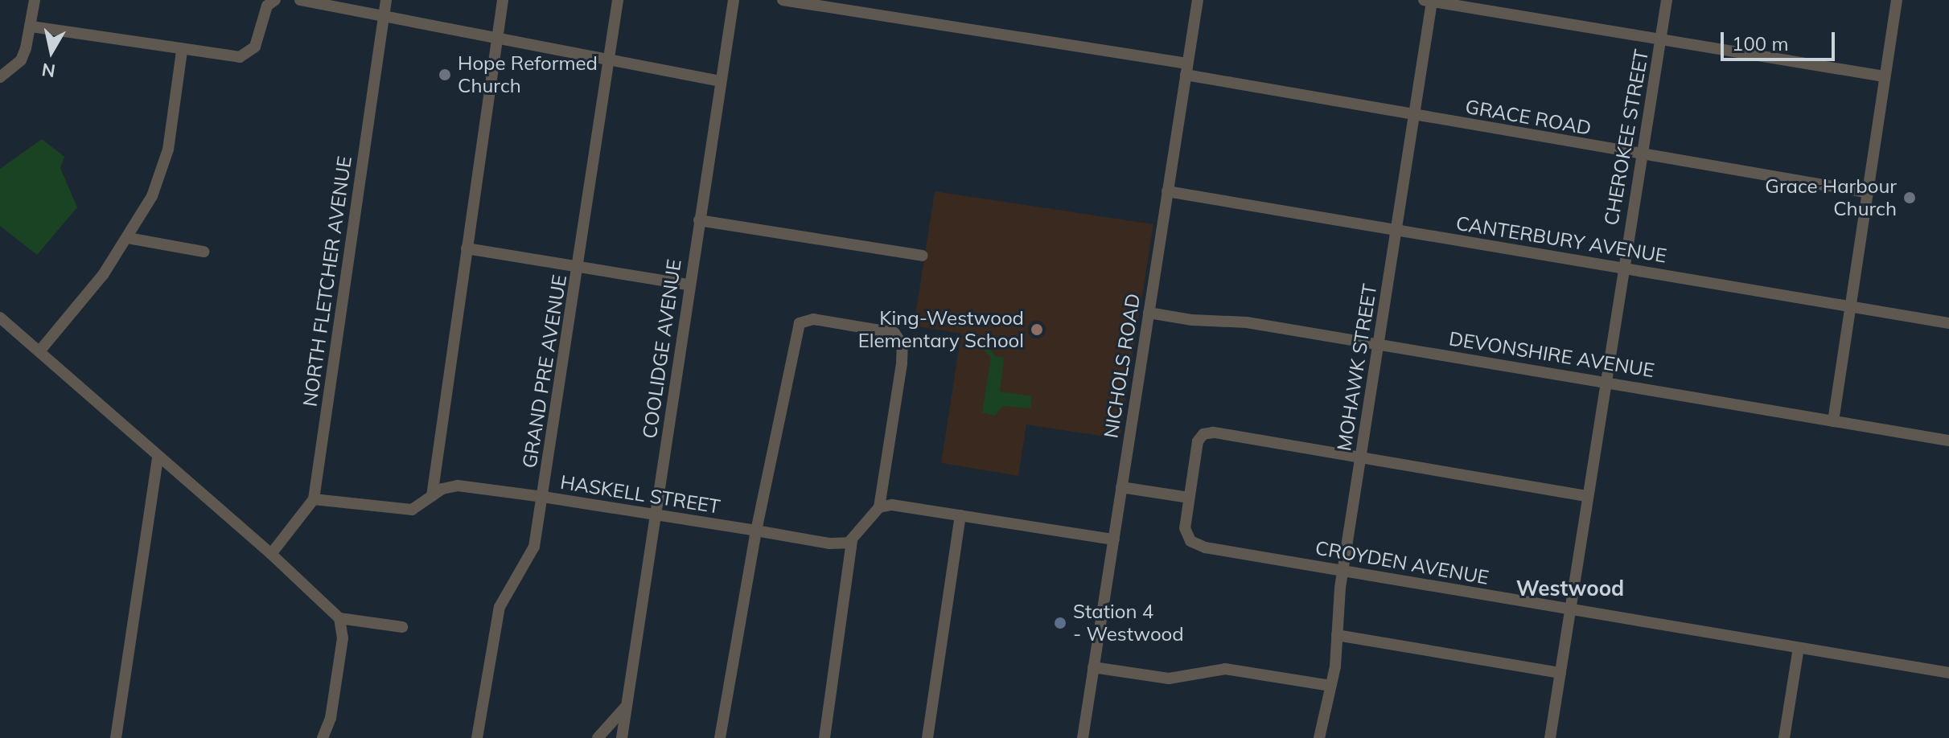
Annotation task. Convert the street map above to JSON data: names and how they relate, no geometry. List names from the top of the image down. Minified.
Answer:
{"streets":{"street":["GRACE ROAD","CHEROKEE STREET","CANTERBURY AVENUE","NORTH FLETCHER AVENUE","COOLIDGE AVENUE","DEVONSHIRE AVENUE","NICHOLS ROAD","MOHAWK STREET","GRAND PRE AVENUE","HASKELL STREET","CROYDEN AVENUE"]},"crossings":[["GRACE ROAD","CHEROKEE STREET"],["GRACE ROAD","NICHOLS ROAD"],["GRACE ROAD","MOHAWK STREET"],["CHEROKEE STREET","CANTERBURY AVENUE"],["CHEROKEE STREET","DEVONSHIRE AVENUE"],["CHEROKEE STREET","CROYDEN AVENUE"],["CANTERBURY AVENUE","NICHOLS ROAD"],["CANTERBURY AVENUE","MOHAWK STREET"],["NORTH FLETCHER AVENUE","HASKELL STREET"],["COOLIDGE AVENUE","HASKELL STREET"],["DEVONSHIRE AVENUE","NICHOLS ROAD"],["DEVONSHIRE AVENUE","MOHAWK STREET"],["MOHAWK STREET","CROYDEN AVENUE"],["GRAND PRE AVENUE","HASKELL STREET"]],"districts":["Westwood"],"places":["Hope Reformed Church","Grace Harbour Church","King-Westwood Elementary School","Station 4 - Westwood"],"scale_bar":"100 m","north":"bottom"}
